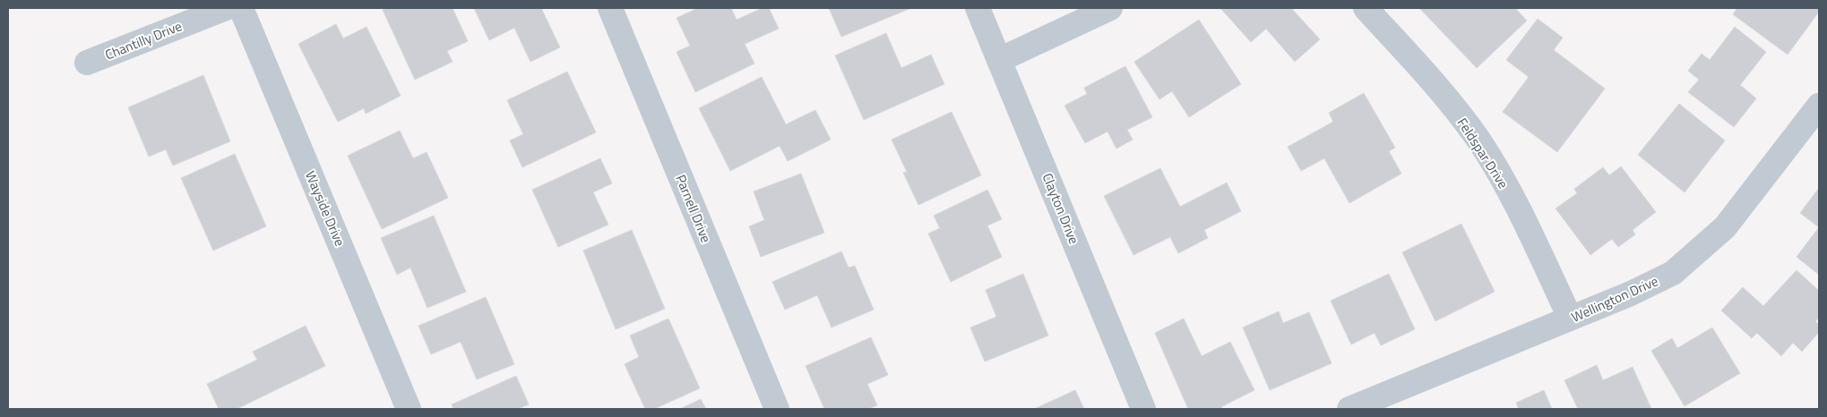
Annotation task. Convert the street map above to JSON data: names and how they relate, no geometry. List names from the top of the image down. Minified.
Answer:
{"streets":{"street":["Chantilly Drive","Feldspar Drive","Wayside Drive","Parnell Drive","Clayton Drive","Wellington Drive"]},"crossings":[["Feldspar Drive","Wellington Drive"]]}
